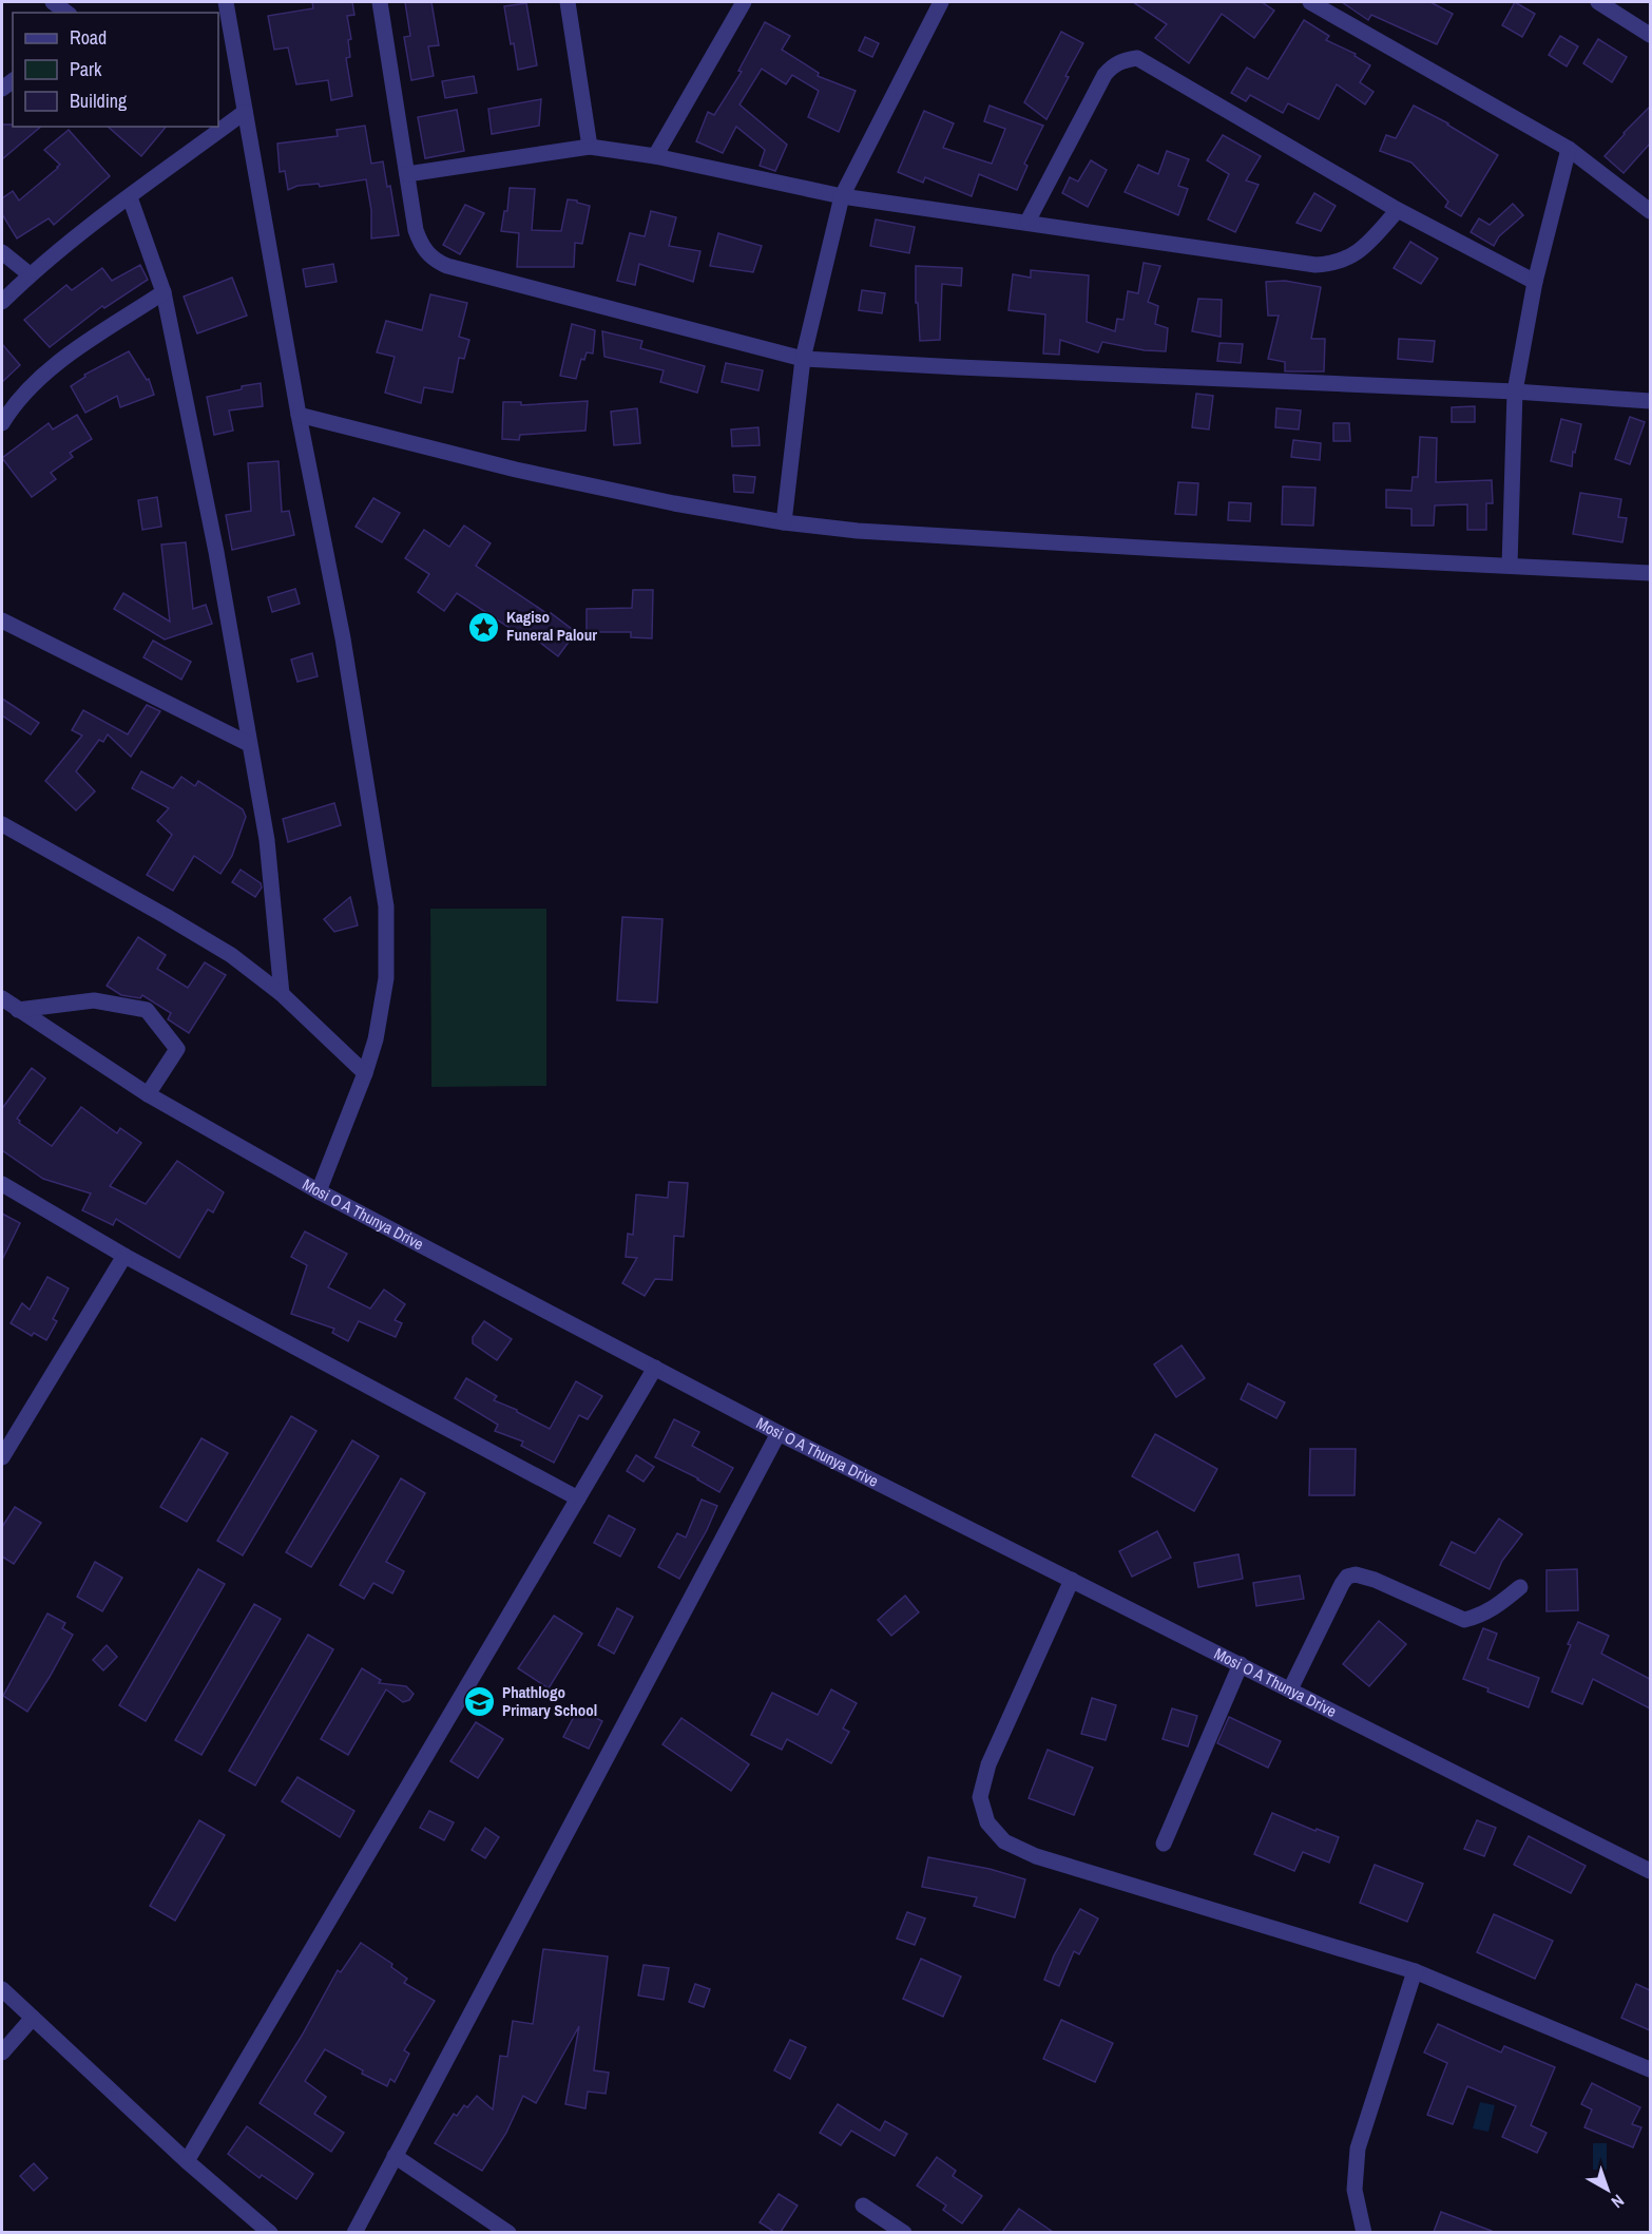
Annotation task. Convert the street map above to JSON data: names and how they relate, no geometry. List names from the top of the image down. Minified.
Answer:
{"streets":{"street":["Mosi O A Thunya Drive"]},"places":{"place":["Kagiso Funeral Palour"],"school or university":["Phathlogo Primary School"]},"legend":["Road","Park","Building"],"north":"bottom right"}
